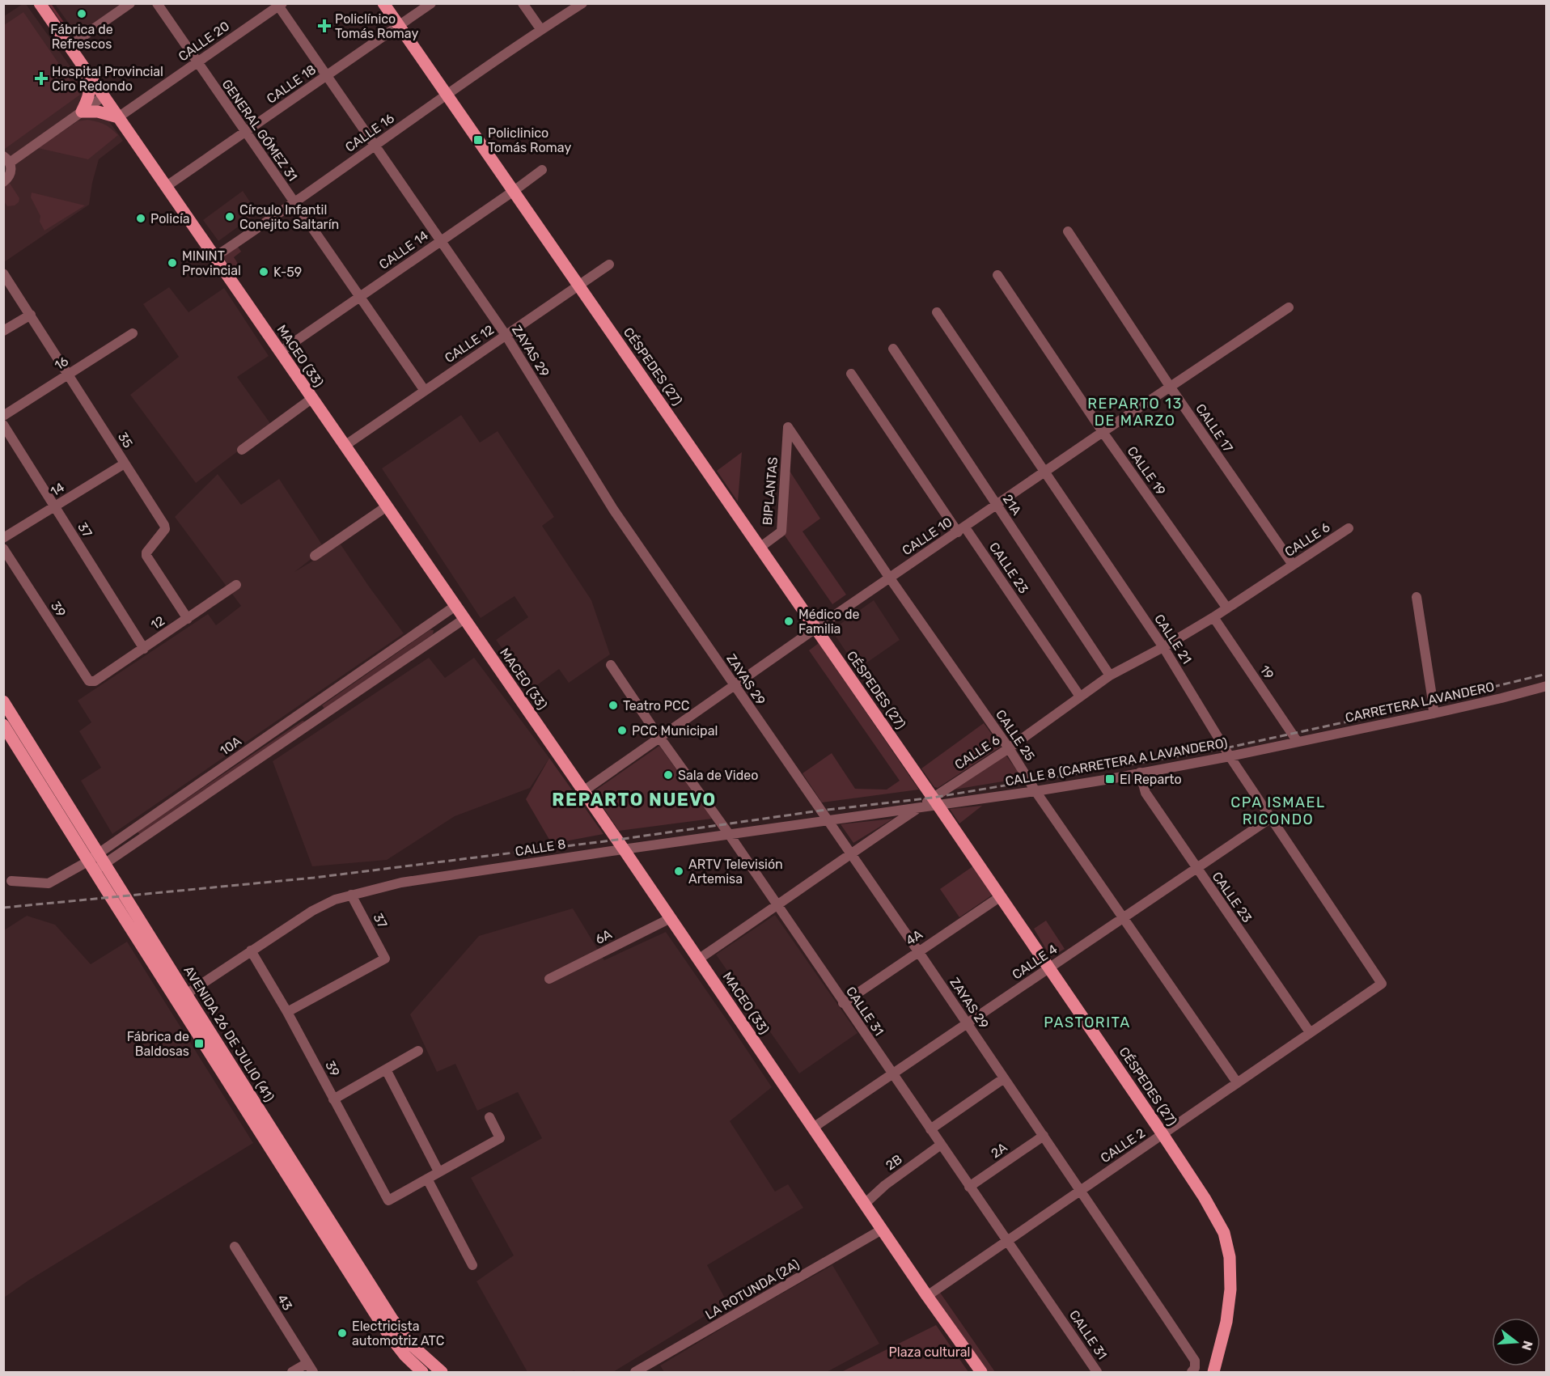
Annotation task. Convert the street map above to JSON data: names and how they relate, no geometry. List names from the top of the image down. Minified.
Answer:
{"streets":{"main road":["MACEO (33)","CÉSPEDES (27)","AVENIDA 26 DE JULIO (41)"],"street":["CALLE 20","CALLE 18","GENERAL GÓMEZ 31","CALLE 16","CALLE 14","CALLE 12","ZAYAS 29","16","CALLE 17","35","CALLE 19","14","BIPLANTAS","21A","37","CALLE 10","CALLE 6","CALLE 23","39","12","CALLE 21","19","CARRETERA LAVANDERO","CALLE 25","10A","CALLE 8 (CARRETERA A LAVANDERO)","CALLE 8","6A","4A","CALLE 4","CALLE 31","CALLE 2","2A","2B","LA ROTUNDA (2A)","43"]},"crossings":[["CALLE 20","GENERAL GÓMEZ 31"],["CALLE 20","ZAYAS 29"],["CALLE 20","MACEO (33)"],["CALLE 18","GENERAL GÓMEZ 31"],["CALLE 18","ZAYAS 29"],["CALLE 18","MACEO (33)"],["CALLE 18","CÉSPEDES (27)"],["GENERAL GÓMEZ 31","CALLE 16"],["GENERAL GÓMEZ 31","CALLE 14"],["GENERAL GÓMEZ 31","CALLE 12"],["CALLE 16","ZAYAS 29"],["CALLE 16","MACEO (33)"],["CALLE 16","CÉSPEDES (27)"],["CALLE 14","ZAYAS 29"],["CALLE 14","MACEO (33)"],["CALLE 14","CÉSPEDES (27)"],["CALLE 12","ZAYAS 29"],["CALLE 12","MACEO (33)"],["CALLE 12","CÉSPEDES (27)"],["ZAYAS 29","CALLE 10"],["ZAYAS 29","CALLE 8"],["ZAYAS 29","4A"],["ZAYAS 29","CALLE 4"],["ZAYAS 29","CALLE 2"],["ZAYAS 29","2A"],["MACEO (33)","CALLE 10"],["MACEO (33)","10A"],["MACEO (33)","CALLE 8"],["MACEO (33)","6A"],["MACEO (33)","CALLE 4"],["MACEO (33)","CALLE 2"],["MACEO (33)","2B"],["MACEO (33)","LA ROTUNDA (2A)"],["16","35"],["CÉSPEDES (27)","BIPLANTAS"],["CÉSPEDES (27)","CALLE 10"],["CÉSPEDES (27)","CALLE 6"],["CÉSPEDES (27)","CALLE 8 (CARRETERA A LAVANDERO)"],["CÉSPEDES (27)","CALLE 8"],["CÉSPEDES (27)","4A"],["CÉSPEDES (27)","CALLE 4"],["CÉSPEDES (27)","CALLE 2"],["CALLE 17","CALLE 10"],["CALLE 17","CALLE 6"],["35","14"],["35","12"],["CALLE 19","CALLE 10"],["CALLE 19","CALLE 6"],["14","37"],["BIPLANTAS","CALLE 25"],["21A","CALLE 10"],["21A","CALLE 6"],["37","39"],["37","12"],["37","CALLE 8"],["CALLE 10","CALLE 23"],["CALLE 10","CALLE 21"],["CALLE 10","CALLE 25"],["CALLE 10","CALLE 31"],["CALLE 6","CALLE 23"],["CALLE 6","CALLE 21"],["CALLE 6","19"],["CALLE 6","CALLE 25"],["CALLE 6","CALLE 8 (CARRETERA A LAVANDERO)"],["CALLE 6","CALLE 8"],["CALLE 23","CALLE 8 (CARRETERA A LAVANDERO)"],["CALLE 23","CALLE 4"],["CALLE 23","CALLE 2"],["39","12"],["39","CALLE 8"],["CALLE 21","CALLE 8 (CARRETERA A LAVANDERO)"],["CALLE 21","CALLE 4"],["CALLE 21","CALLE 2"],["19","CARRETERA LAVANDERO"],["19","CALLE 8 (CARRETERA A LAVANDERO)"],["CARRETERA LAVANDERO","CALLE 8 (CARRETERA A LAVANDERO)"],["CALLE 25","CALLE 8 (CARRETERA A LAVANDERO)"],["CALLE 25","CALLE 4"],["CALLE 25","CALLE 2"],["10A","AVENIDA 26 DE JULIO (41)"],["CALLE 8 (CARRETERA A LAVANDERO)","CALLE 8"],["CALLE 8","CALLE 31"],["CALLE 8","AVENIDA 26 DE JULIO (41)"],["4A","CALLE 31"],["CALLE 4","CALLE 31"],["CALLE 31","CALLE 2"],["CALLE 31","2A"],["CALLE 31","2B"]],"districts":["REPARTO 13 DE MARZO","REPARTO NUEVO","CPA ISMAEL RICONDO","PASTORITA"],"parks":["Plaza cultural"],"places":{"other":["Fábrica de Refrescos","Círculo Infantil Conejito Saltarín","Policía","MININT Provincial","K-59","Médico de Familia","Teatro PCC","PCC Municipal","Sala de Video","ARTV Televisión Artemisa","Electricista automotriz ATC"],"health":["Policlínico Tomás Romay","Hospital Provincial Ciro Redondo"],"transit":["Policlinico Tomás Romay","El Reparto","Fábrica de Baldosas"]},"north":"right"}
